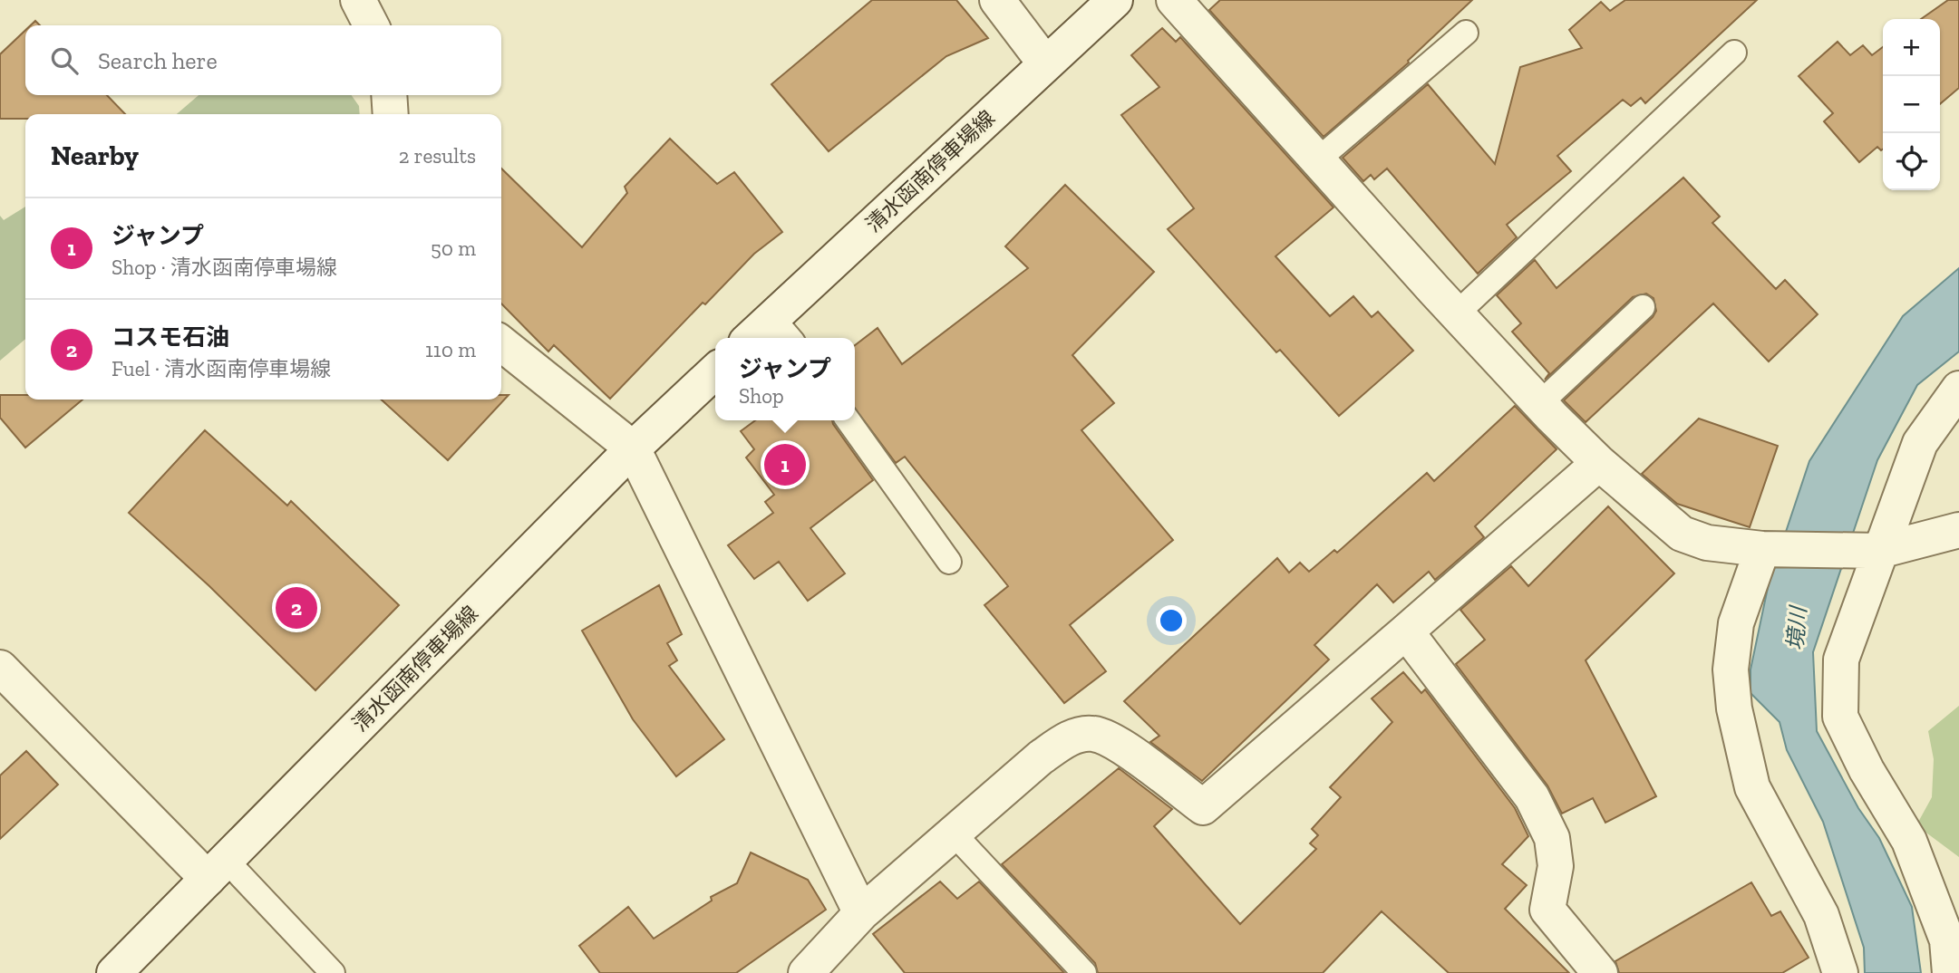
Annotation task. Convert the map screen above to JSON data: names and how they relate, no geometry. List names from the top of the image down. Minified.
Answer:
{"streets":{"street":["清水函南停車場線"]},"water":["境川"],"page":{"map_buttons":["+","−"],"search":"Search here","heading":["Nearby","2 results"],"list":[{"mark":"1","name":"ジャンプ","note":"Shop · 清水函南停車場線","value":"50 m"},{"mark":"2","name":"コスモ石油","note":"Fuel · 清水函南停車場線","value":"110 m"}],"popup":["ジャンプ","Shop"],"pins":["1","2"]}}
